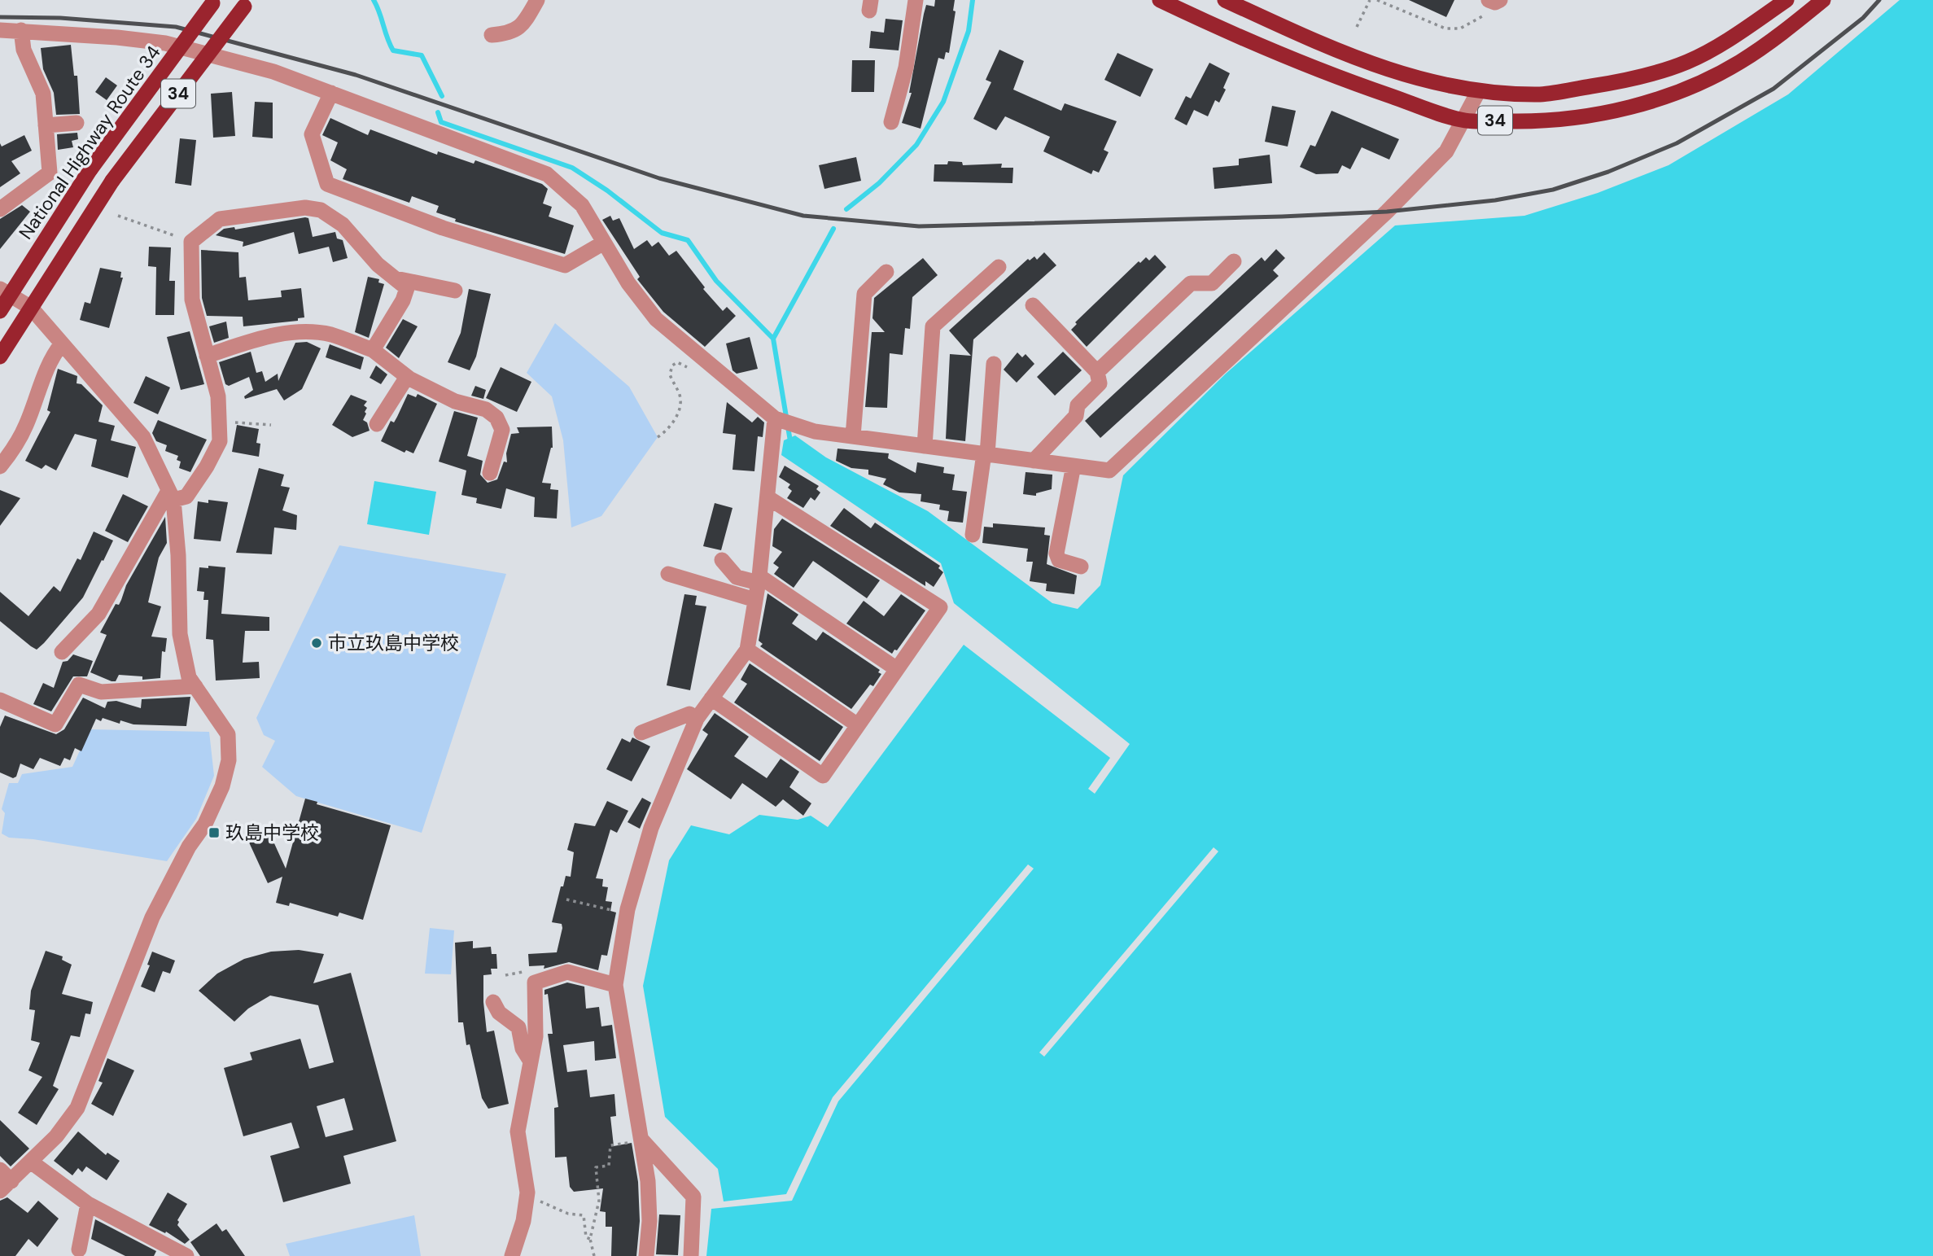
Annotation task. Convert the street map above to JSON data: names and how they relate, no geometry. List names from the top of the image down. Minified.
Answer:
{"streets":{"highway":["34","National Highway Route 34"]},"places":{"other":["市立玖島中学校"],"transit":["玖島中学校"]}}
